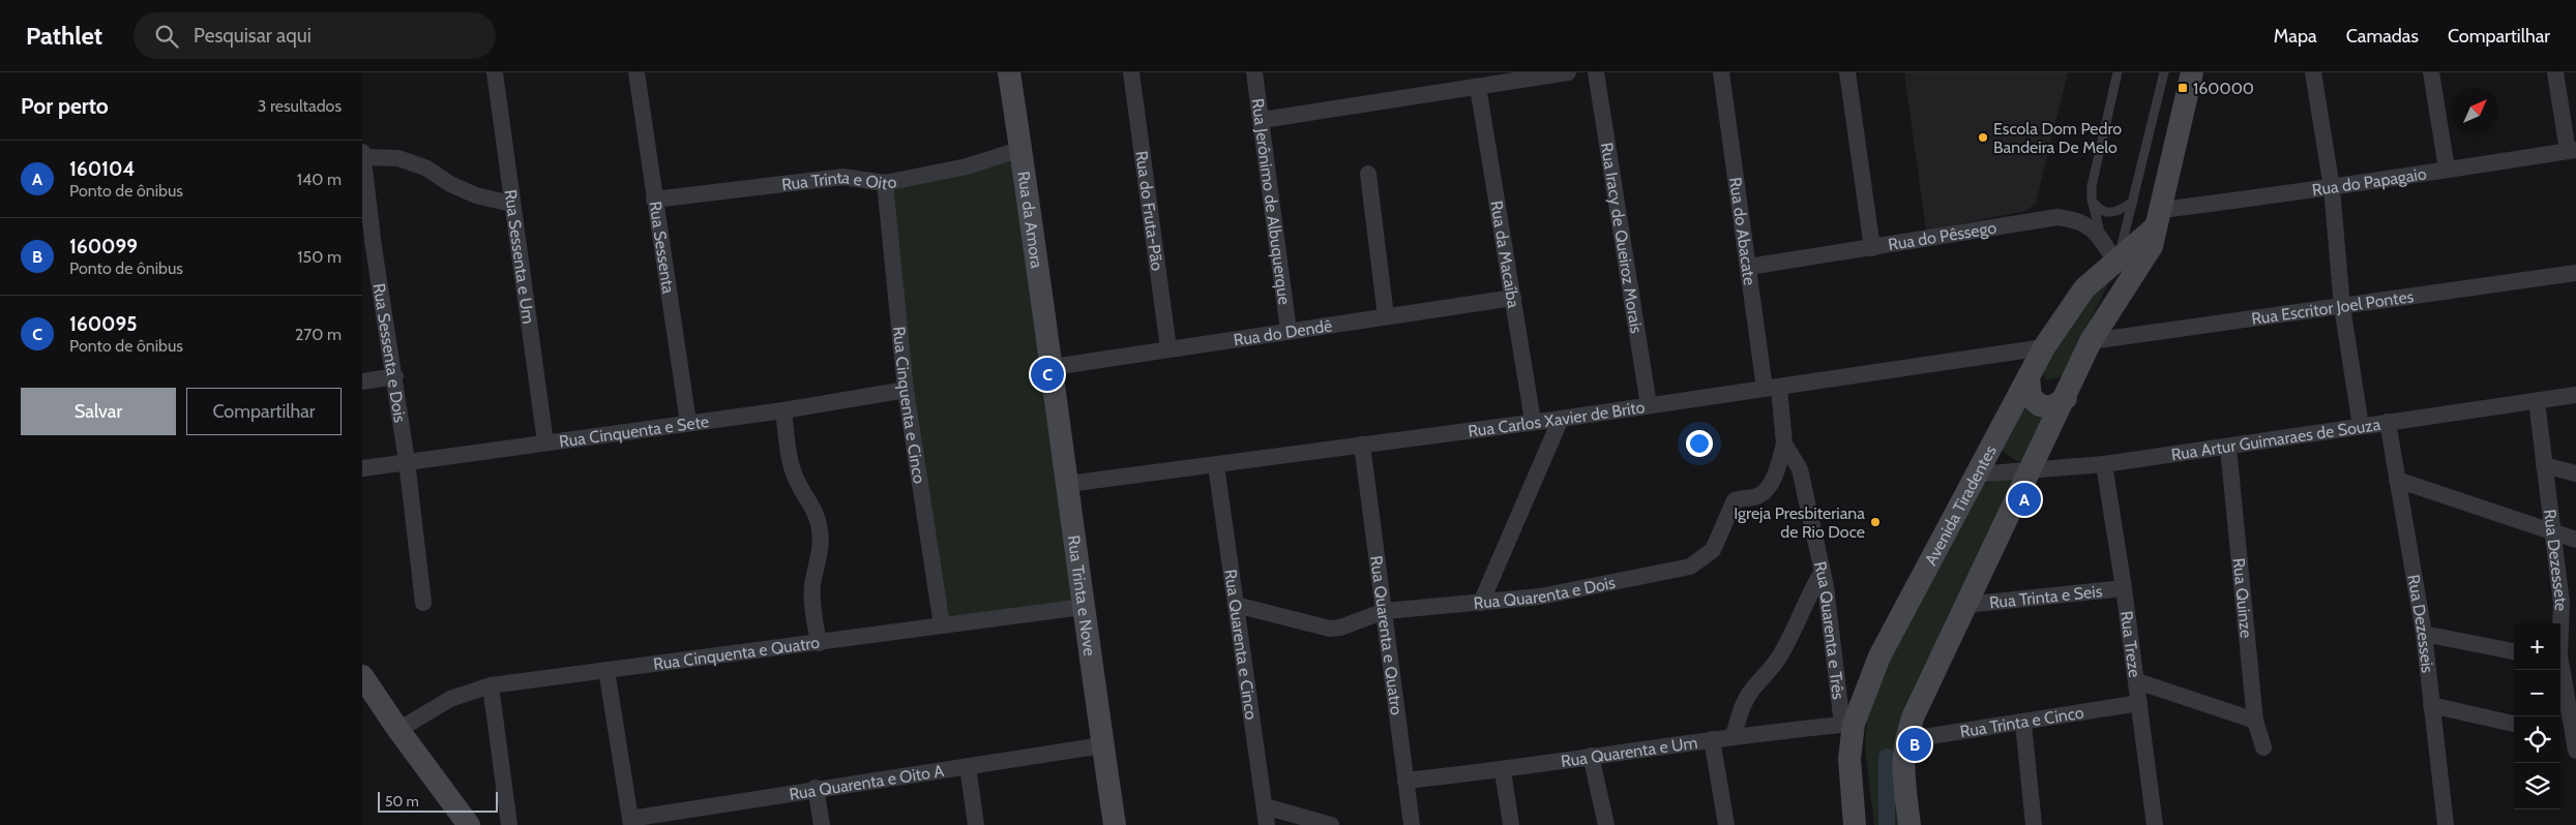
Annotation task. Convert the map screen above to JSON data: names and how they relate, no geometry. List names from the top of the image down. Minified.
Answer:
{"streets":{"street":["Rua do Papagaio","Rua Trinta e Oito","Rua Jerônimo de Albuquerque","Rua do Fruta-Pão","Rua da Amora","Rua do Abacate","Rua do Pêssego","Rua Iracy de Queiroz Morais","Rua Sessenta","Rua da Macaíba","Rua Sessenta e Um","Rua Escritor Joel Pontes","Rua do Dendê","Rua Sessenta e Dois","Rua Cinquenta e Cinco","Rua Carlos Xavier de Brito","Rua Cinquenta e Sete","Rua Artur Guimaraes de Souza","Avenida Tiradentes","Rua Dezessete","Rua Quarenta e Dois","Rua Trinta e Nove","Rua Trinta e Seis","Rua Quinze","Rua Dezesseis","Rua Quarenta e Três","Rua Quarenta e Quatro","Rua Treze","Rua Quarenta e Cinco","Rua Cinquenta e Quatro","Rua Trinta e Cinco","Rua Quarenta e Um","Rua Quarenta e Oito A"]},"crossings":[["Rua do Papagaio","Avenida Tiradentes"],["Rua Trinta e Oito","Rua da Amora"],["Rua Trinta e Oito","Rua Sessenta"],["Rua Trinta e Oito","Rua Cinquenta e Cinco"],["Rua Jerônimo de Albuquerque","Rua do Dendê"],["Rua do Fruta-Pão","Rua do Dendê"],["Rua da Amora","Rua do Dendê"],["Rua da Amora","Rua Trinta e Nove"],["Rua do Abacate","Rua do Pêssego"],["Rua do Abacate","Rua Carlos Xavier de Brito"],["Rua do Abacate","Rua Quarenta e Três"],["Rua do Pêssego","Avenida Tiradentes"],["Rua Iracy de Queiroz Morais","Rua Carlos Xavier de Brito"],["Rua Sessenta","Rua Cinquenta e Sete"],["Rua da Macaíba","Rua do Dendê"],["Rua da Macaíba","Rua Carlos Xavier de Brito"],["Rua Sessenta e Um","Rua Cinquenta e Sete"],["Rua do Dendê","Rua Trinta e Nove"],["Rua Sessenta e Dois","Rua Cinquenta e Sete"],["Rua Cinquenta e Cinco","Rua Cinquenta e Sete"],["Rua Cinquenta e Cinco","Rua Cinquenta e Quatro"],["Rua Carlos Xavier de Brito","Avenida Tiradentes"],["Rua Carlos Xavier de Brito","Rua Trinta e Nove"],["Rua Carlos Xavier de Brito","Rua Quarenta e Três"],["Rua Carlos Xavier de Brito","Rua Quarenta e Quatro"],["Rua Carlos Xavier de Brito","Rua Quarenta e Cinco"],["Rua Artur Guimaraes de Souza","Avenida Tiradentes"],["Rua Artur Guimaraes de Souza","Rua Dezessete"],["Rua Artur Guimaraes de Souza","Rua Quinze"],["Rua Artur Guimaraes de Souza","Rua Dezesseis"],["Rua Artur Guimaraes de Souza","Rua Treze"],["Avenida Tiradentes","Rua Quarenta e Três"],["Avenida Tiradentes","Rua Quarenta e Um"],["Rua Quarenta e Dois","Rua Quarenta e Três"],["Rua Quarenta e Dois","Rua Quarenta e Quatro"],["Rua Quarenta e Dois","Rua Quarenta e Cinco"],["Rua Trinta e Nove","Rua Cinquenta e Quatro"],["Rua Trinta e Nove","Rua Quarenta e Oito A"],["Rua Trinta e Seis","Rua Treze"],["Rua Quarenta e Três","Rua Quarenta e Um"],["Rua Quarenta e Quatro","Rua Quarenta e Um"],["Rua Treze","Rua Trinta e Cinco"]],"places":{"transit":["160000"],"other":["Escola Dom Pedro Bandeira De Melo","Igreja Presbiteriana de Rio Doce"]},"scale_bar":"50 m","north":"top right","page":{"header":"Pathlet","search":"Pesquisar aqui","nav":["Mapa","Camadas","Compartilhar"],"heading":["Por perto","3 resultados"],"list":[{"mark":"A","name":"160104","note":"Ponto de ônibus","value":"140 m"},{"mark":"B","name":"160099","note":"Ponto de ônibus","value":"150 m"},{"mark":"C","name":"160095","note":"Ponto de ônibus","value":"270 m"}],"pins":["C","A","B"],"buttons":["Salvar","Compartilhar"],"map_buttons":["+","−"],"scale":"50 m"}}
